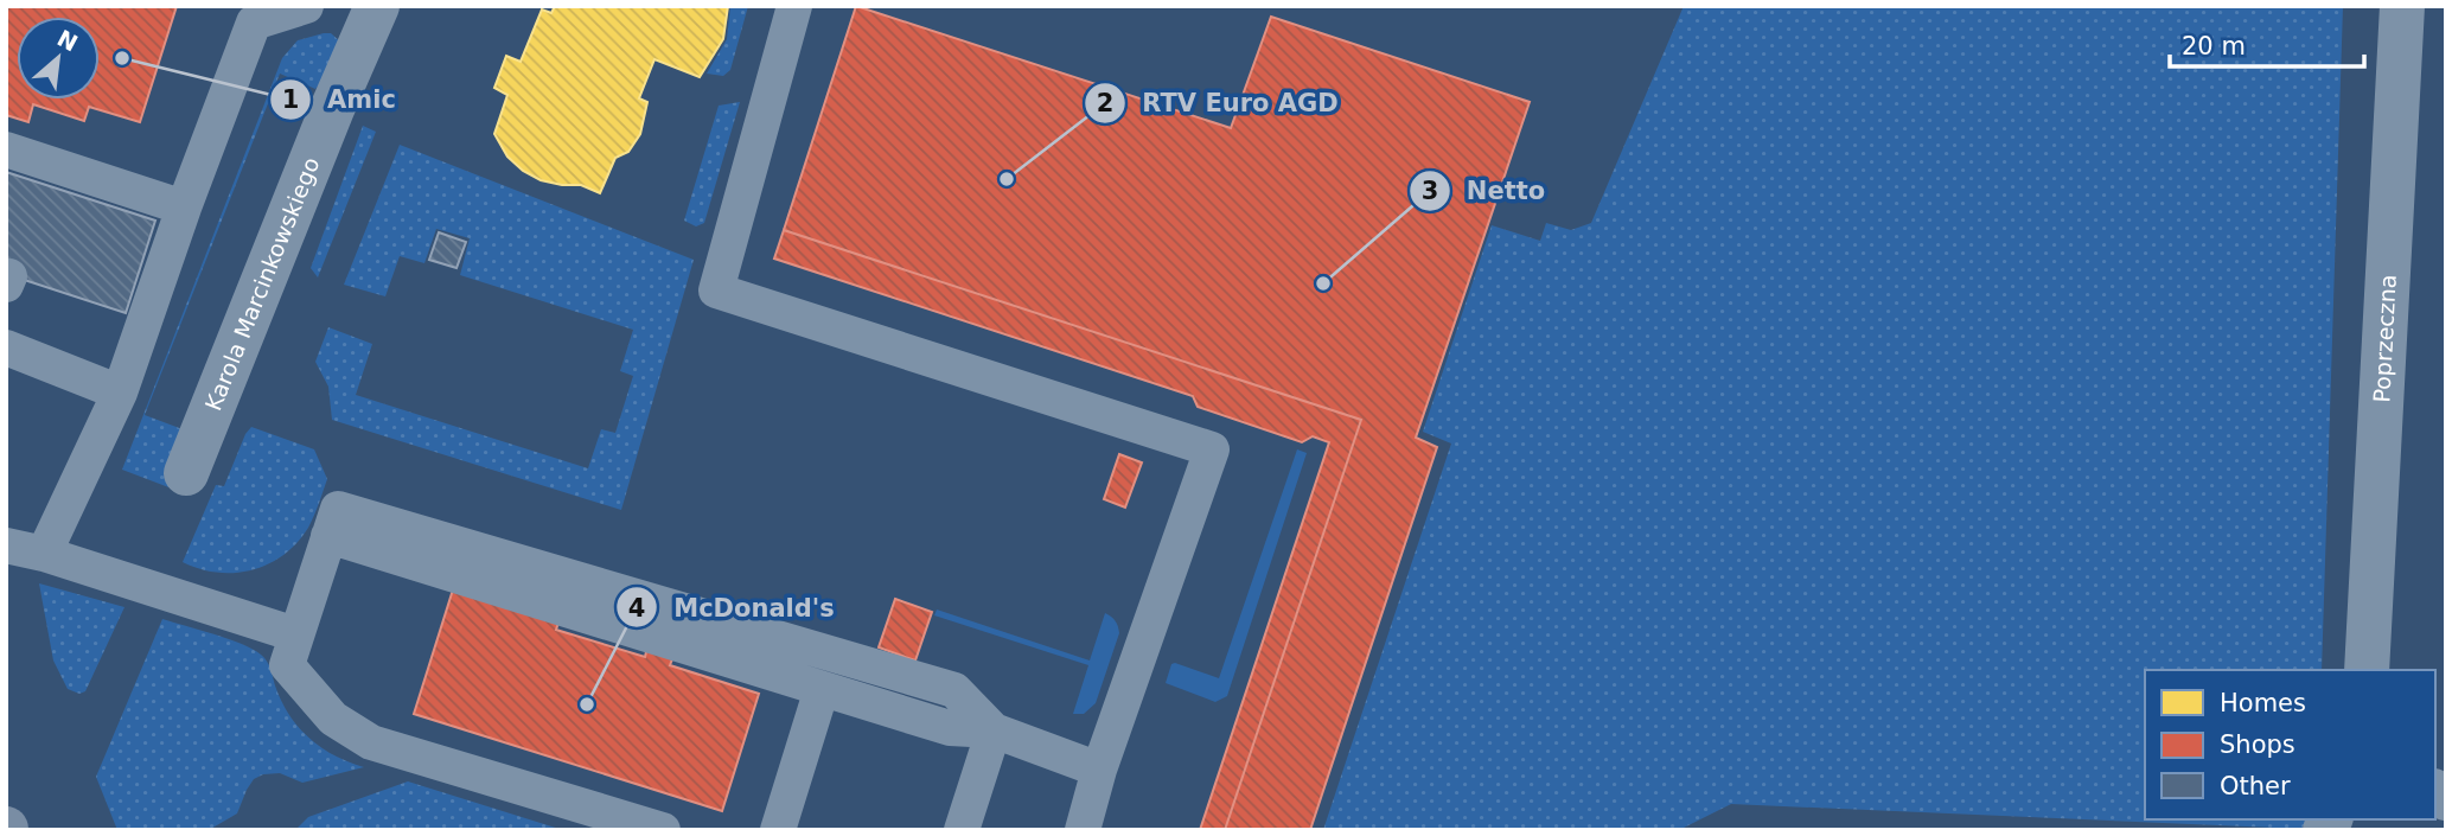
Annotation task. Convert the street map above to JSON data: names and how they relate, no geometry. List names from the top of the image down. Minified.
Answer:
{"streets":{"street":["Karola Marcinkowskiego","Poprzeczna"]},"places":["Amic","RTV Euro AGD","Netto","McDonald's"],"legend":["Homes","Shops","Other"],"scale_bar":"20 m","north":"top right"}
